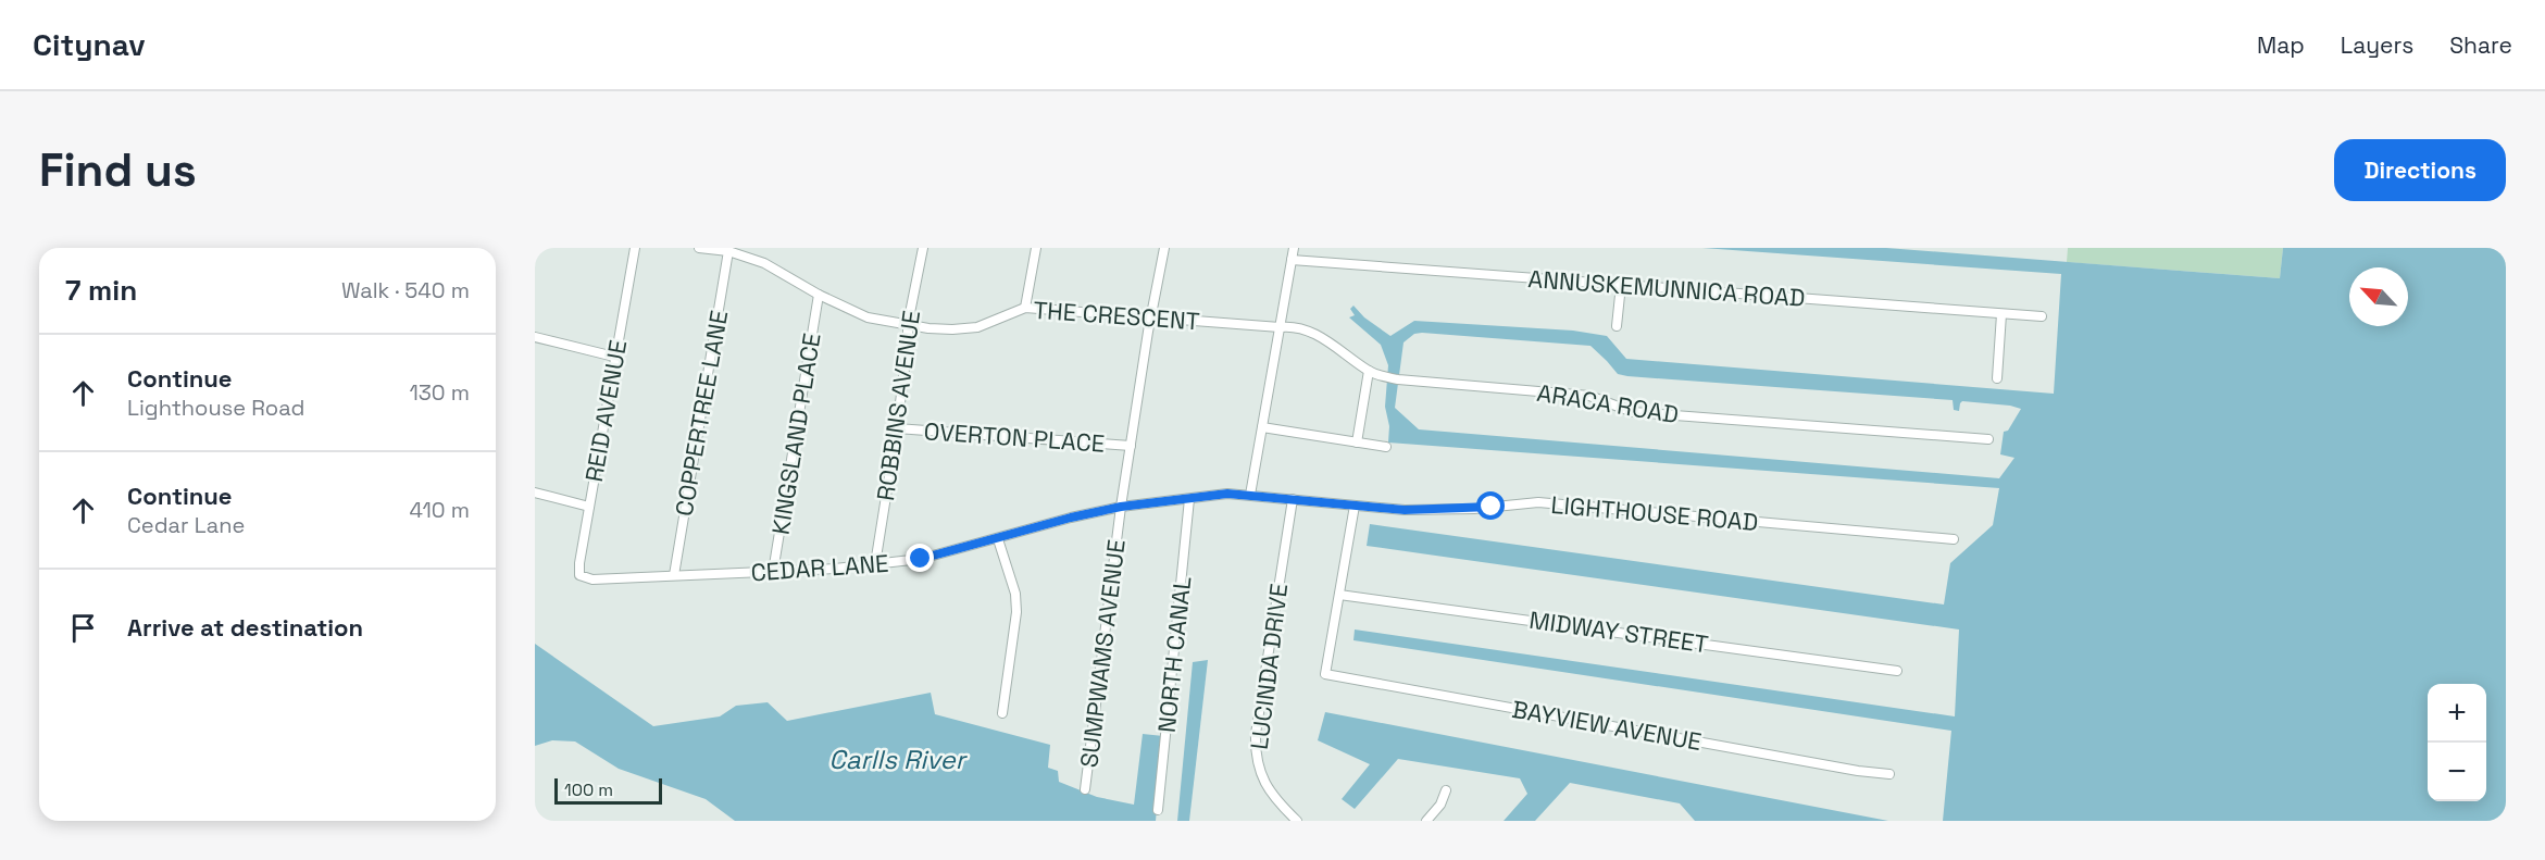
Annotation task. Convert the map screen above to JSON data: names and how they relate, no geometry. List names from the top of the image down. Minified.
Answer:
{"streets":{"street":["ANNUSKEMUNNICA ROAD","THE CRESCENT","ARACA ROAD","ROBBINS AVENUE","REID AVENUE","COPPERTREE LANE","KINGSLAND PLACE","OVERTON PLACE","LIGHTHOUSE ROAD","CEDAR LANE","MIDWAY STREET","SUMPWAMS AVENUE","NORTH CANAL","LUCINDA DRIVE","BAYVIEW AVENUE"]},"crossings":[["THE CRESCENT","ARACA ROAD"],["THE CRESCENT","ROBBINS AVENUE"],["THE CRESCENT","COPPERTREE LANE"],["THE CRESCENT","KINGSLAND PLACE"],["THE CRESCENT","SUMPWAMS AVENUE"],["ROBBINS AVENUE","OVERTON PLACE"],["ROBBINS AVENUE","CEDAR LANE"],["REID AVENUE","CEDAR LANE"],["COPPERTREE LANE","CEDAR LANE"],["KINGSLAND PLACE","CEDAR LANE"],["OVERTON PLACE","SUMPWAMS AVENUE"],["LIGHTHOUSE ROAD","CEDAR LANE"],["CEDAR LANE","SUMPWAMS AVENUE"],["CEDAR LANE","NORTH CANAL"],["CEDAR LANE","LUCINDA DRIVE"],["MIDWAY STREET","BAYVIEW AVENUE"]],"water":["Carlls River"],"scale_bar":"100 m","north":"top left","page":{"header":"Citynav","nav":["Map","Layers","Share"],"buttons":"Directions","title":"Find us","heading":["7 min","Walk · 540 m"],"list":[["Continue","Lighthouse Road","130 m"],["Continue","Cedar Lane","410 m"],"Arrive at destination"],"map_buttons":["+","−"],"scale":"100 m"}}
